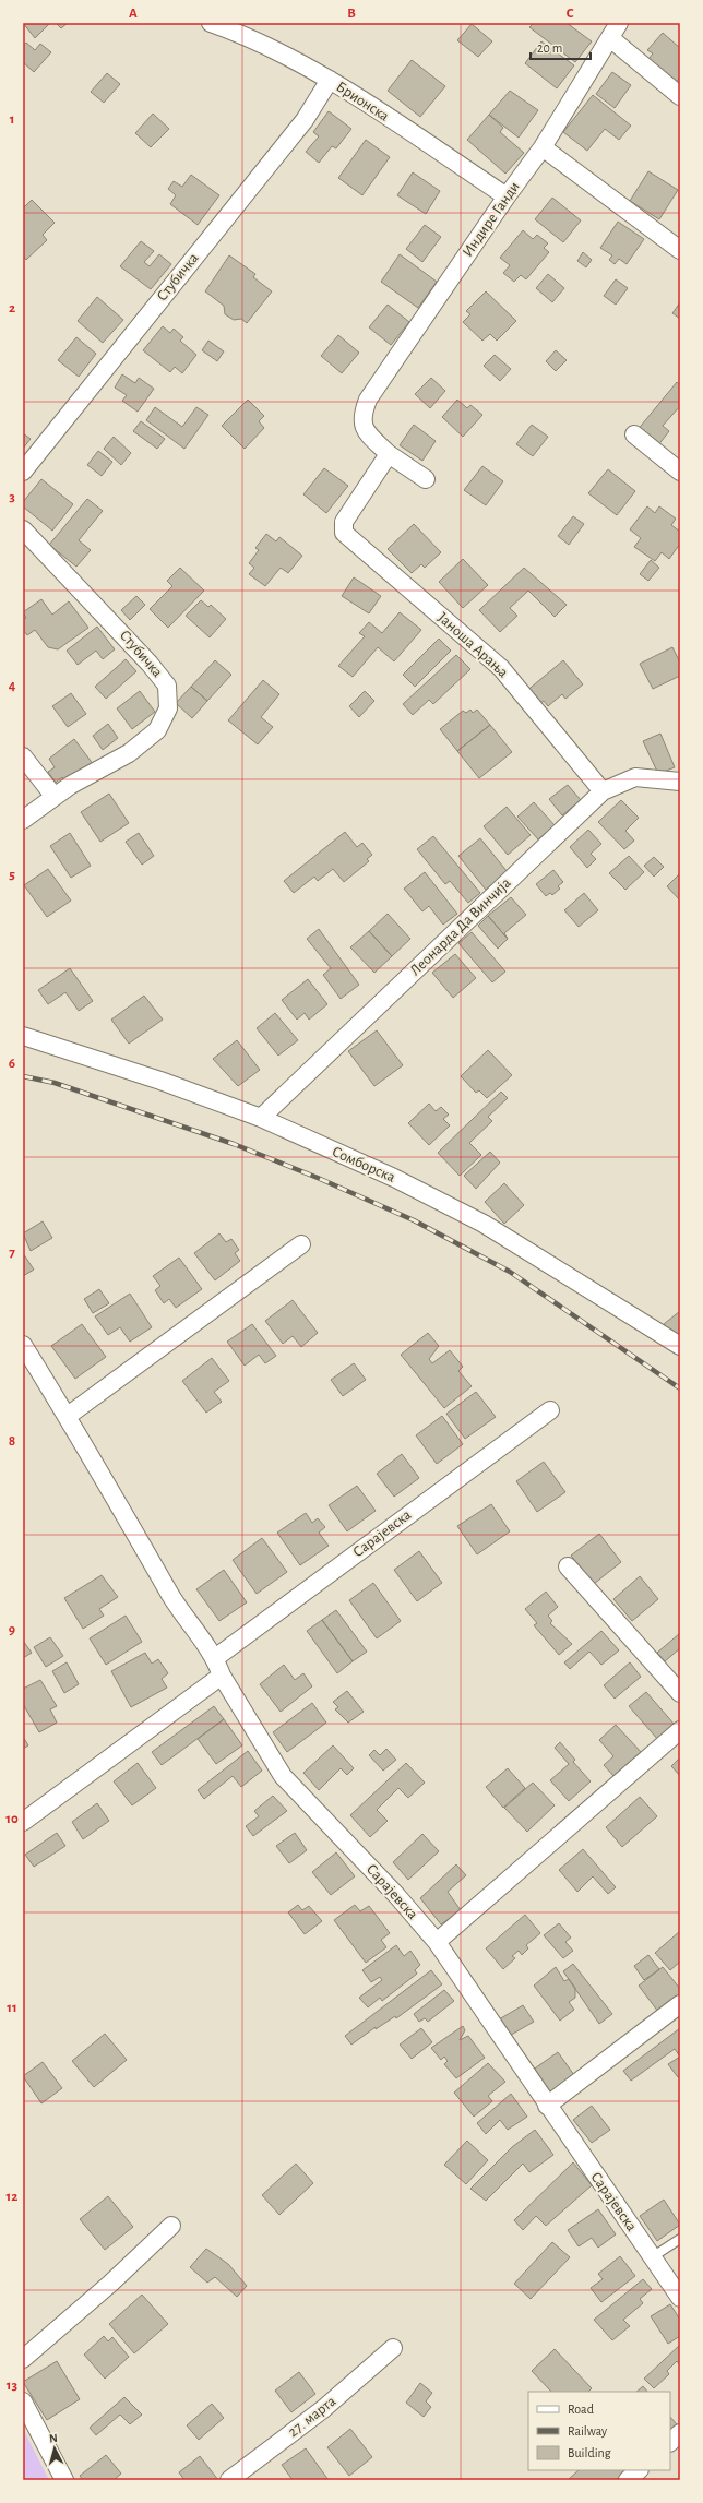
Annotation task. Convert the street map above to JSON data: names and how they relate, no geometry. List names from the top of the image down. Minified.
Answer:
{"streets":{"street":["Брионска","Индире Ганди","Стубичка","Јаноша Арања","Леонарда Да Винчија","Сомборска","Сарајевска","27. марта"]},"crossings":[["Брионска","Индире Ганди"],["Брионска","Стубичка"],["Индире Ганди","Јаноша Арања"],["Јаноша Арања","Леонарда Да Винчија"],["Леонарда Да Винчија","Сомборска"]],"legend":["Road","Railway","Building"],"scale_bar":"20 m","north":"top","grid":{"columns":["A","B","C"],"rows":["1","2","3","4","5","6","7","8","9","10","11","12","13"]}}
